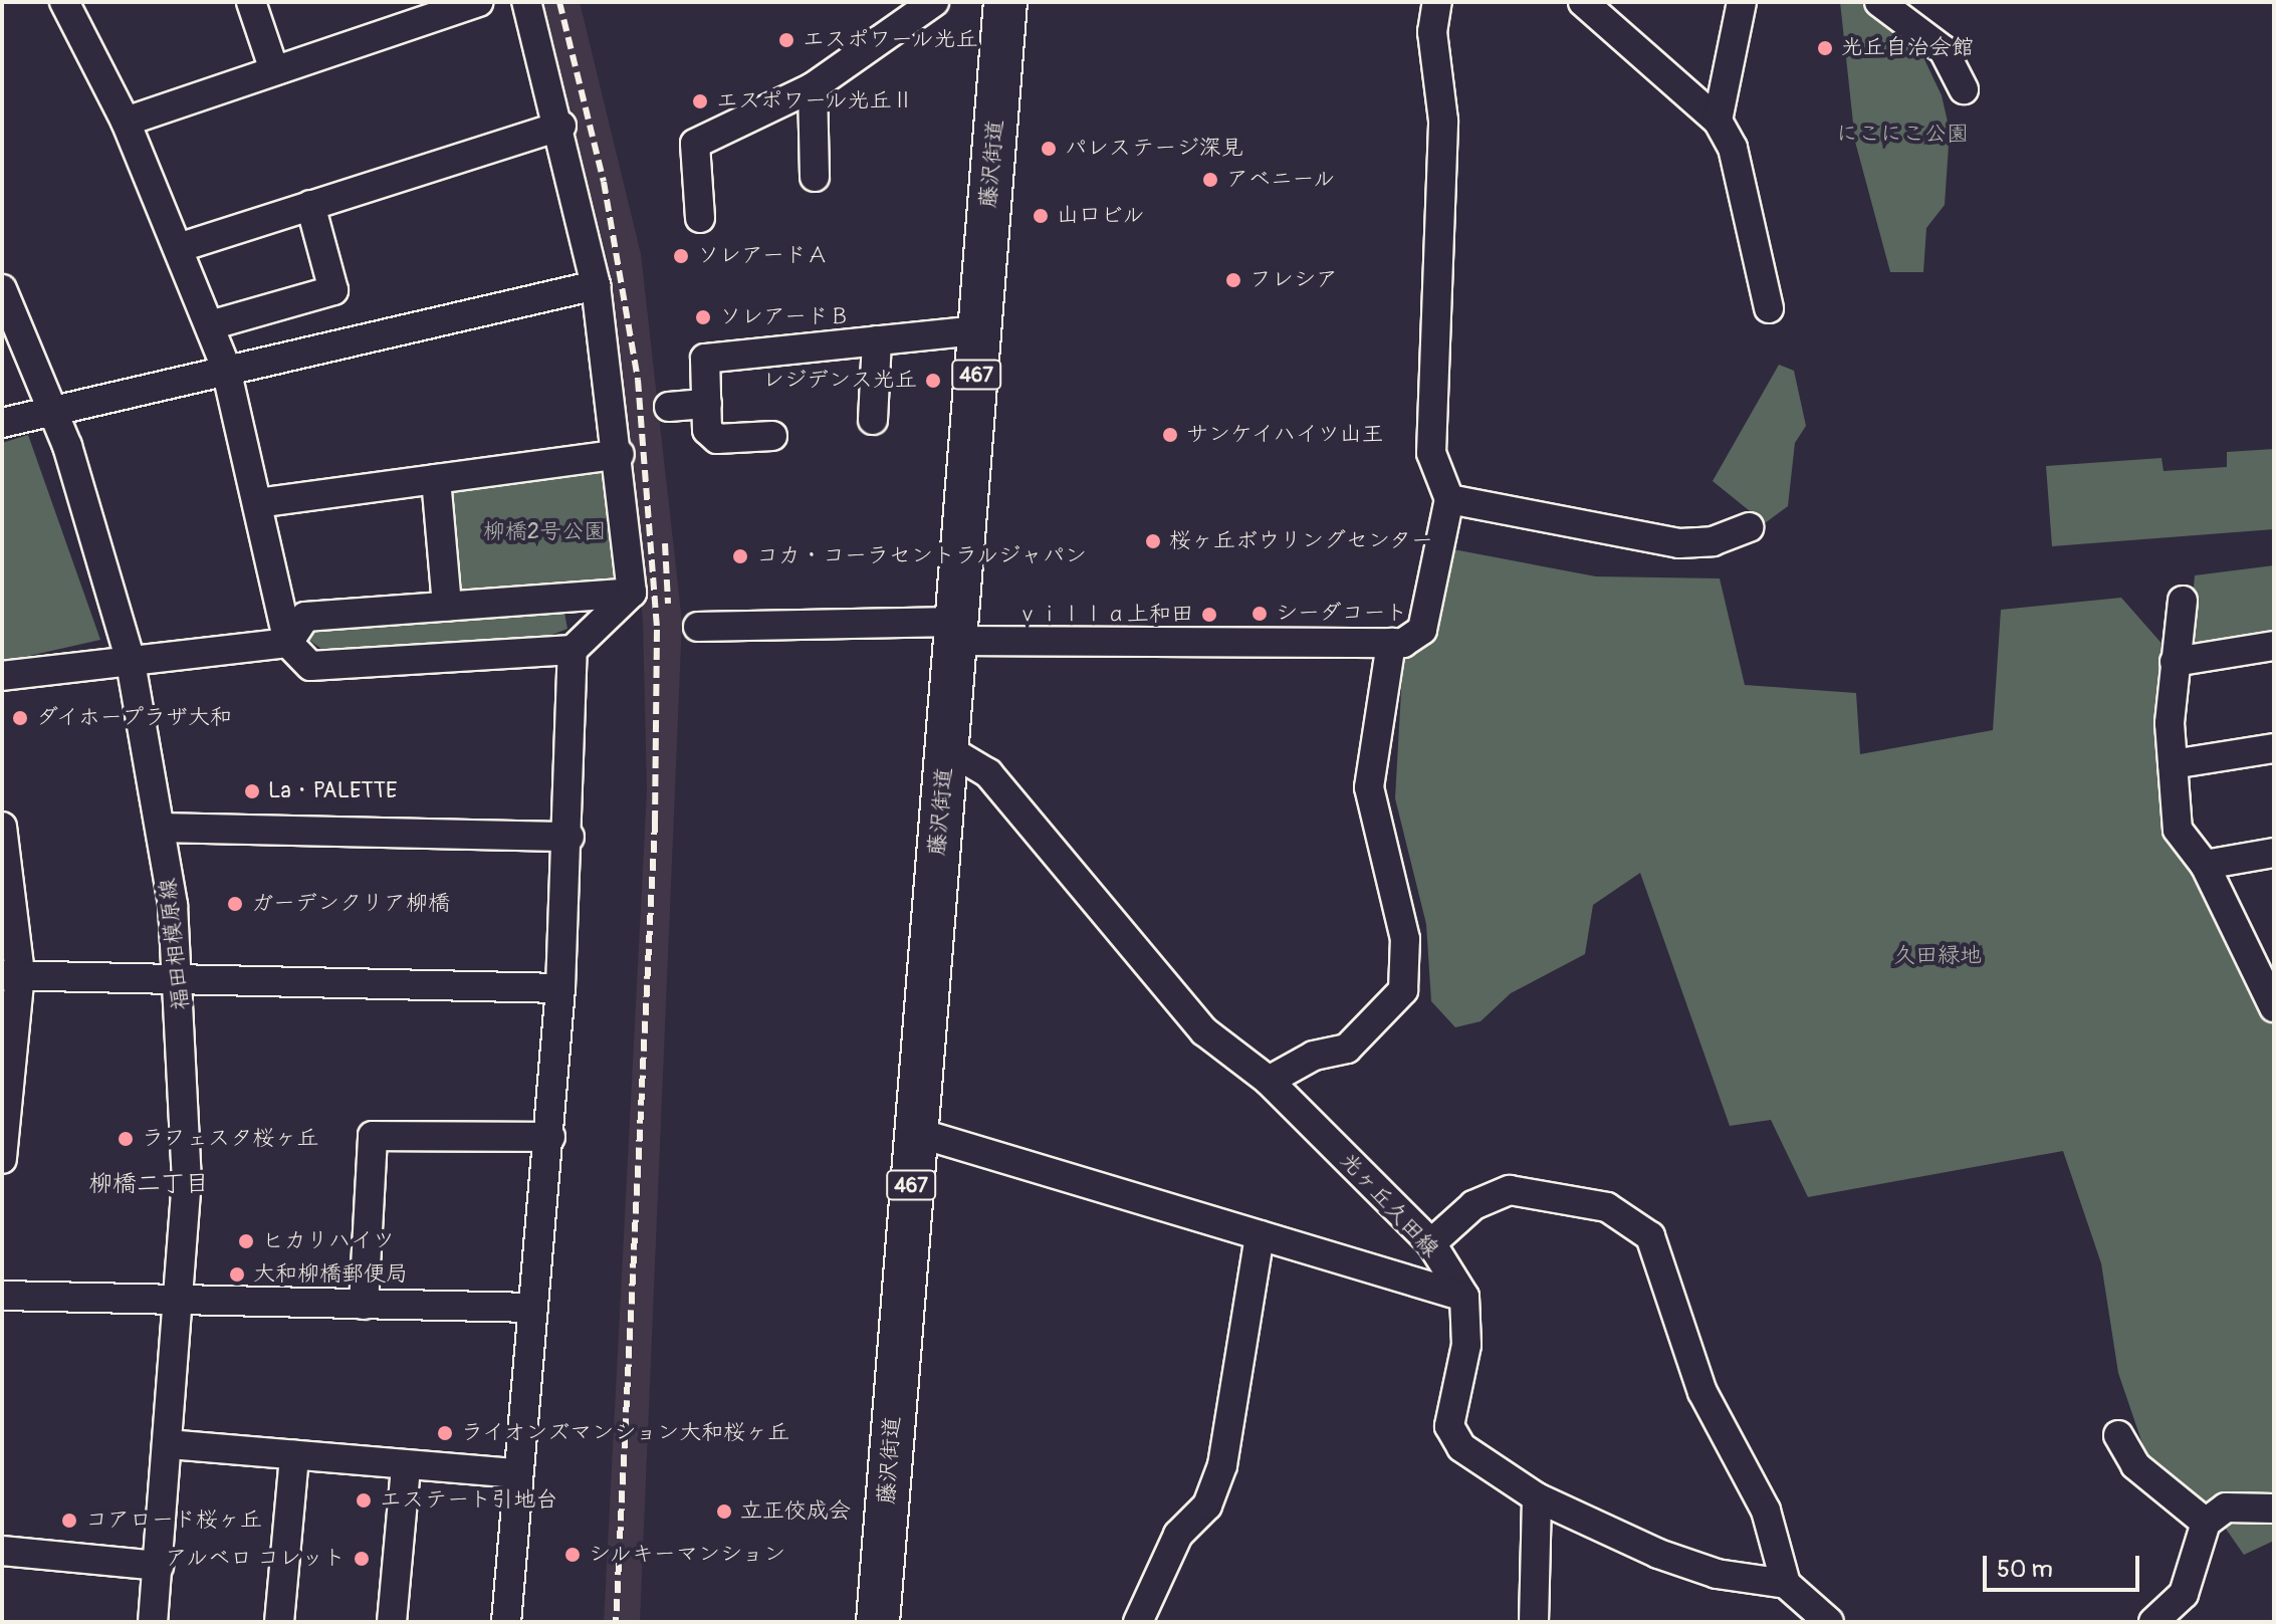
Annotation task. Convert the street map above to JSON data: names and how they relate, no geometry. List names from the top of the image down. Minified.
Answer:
{"streets":{"highway":["藤沢街道","467"],"street":["福田相模原線","光ヶ丘久田線"]},"crossings":[["藤沢街道","光ヶ丘久田線"]],"districts":["柳橋二丁目"],"parks":["にこにこ公園","柳橋2号公園","久田緑地"],"places":["エスポワール光丘","光丘自治会館","エスポワール光丘Ⅱ","パレステージ深見","アベニール","山口ビル","ソレアードＡ","フレシア","ソレアードＢ","レジデンス光丘","サンケイハイツ山王","桜ヶ丘ボウリングセンター","コカ・コーラセントラルジャパン","シーダコート","ｖｉｌｌａ上和田","ダイホープラザ大和","La・PALETTE","ガーデンクリア柳橋","ラフェスタ桜ヶ丘","ヒカリハイツ","大和柳橋郵便局","ライオンズマンション大和桜ヶ丘","エステート引地台","立正佼成会","コアロード桜ヶ丘","シルキーマンション","アルベロ コレット"],"scale_bar":"50 m"}
